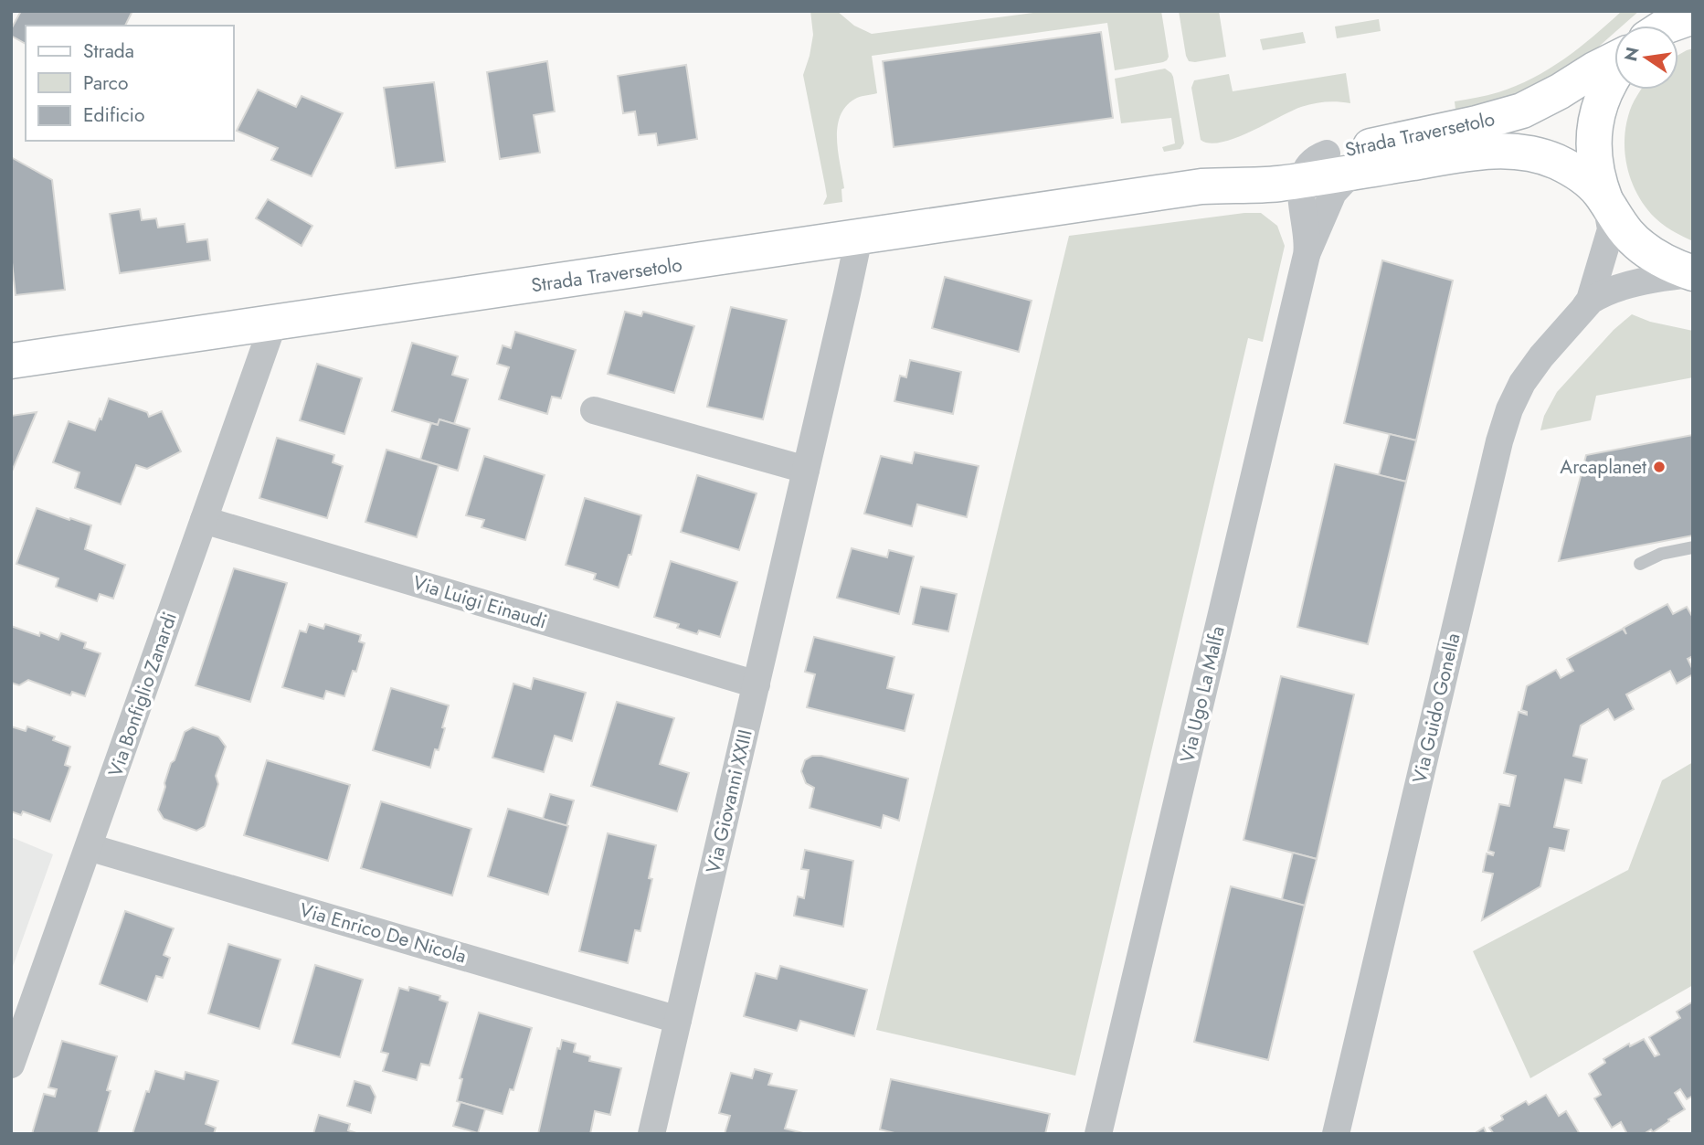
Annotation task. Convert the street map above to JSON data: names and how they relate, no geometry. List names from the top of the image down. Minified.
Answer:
{"streets":{"main road":["Strada Traversetolo"],"street":["Via Luigi Einaudi","Via Bonfiglio Zanardi","Via Ugo La Malfa","Via Guido Gonella","Via Giovanni XXIII","Via Enrico De Nicola"]},"crossings":[["Strada Traversetolo","Via Bonfiglio Zanardi"],["Strada Traversetolo","Via Ugo La Malfa"],["Strada Traversetolo","Via Guido Gonella"],["Strada Traversetolo","Via Giovanni XXIII"],["Via Luigi Einaudi","Via Bonfiglio Zanardi"],["Via Luigi Einaudi","Via Giovanni XXIII"],["Via Bonfiglio Zanardi","Via Enrico De Nicola"],["Via Giovanni XXIII","Via Enrico De Nicola"]],"places":["Arcaplanet"],"legend":["Strada","Parco","Edificio"],"north":"left"}
